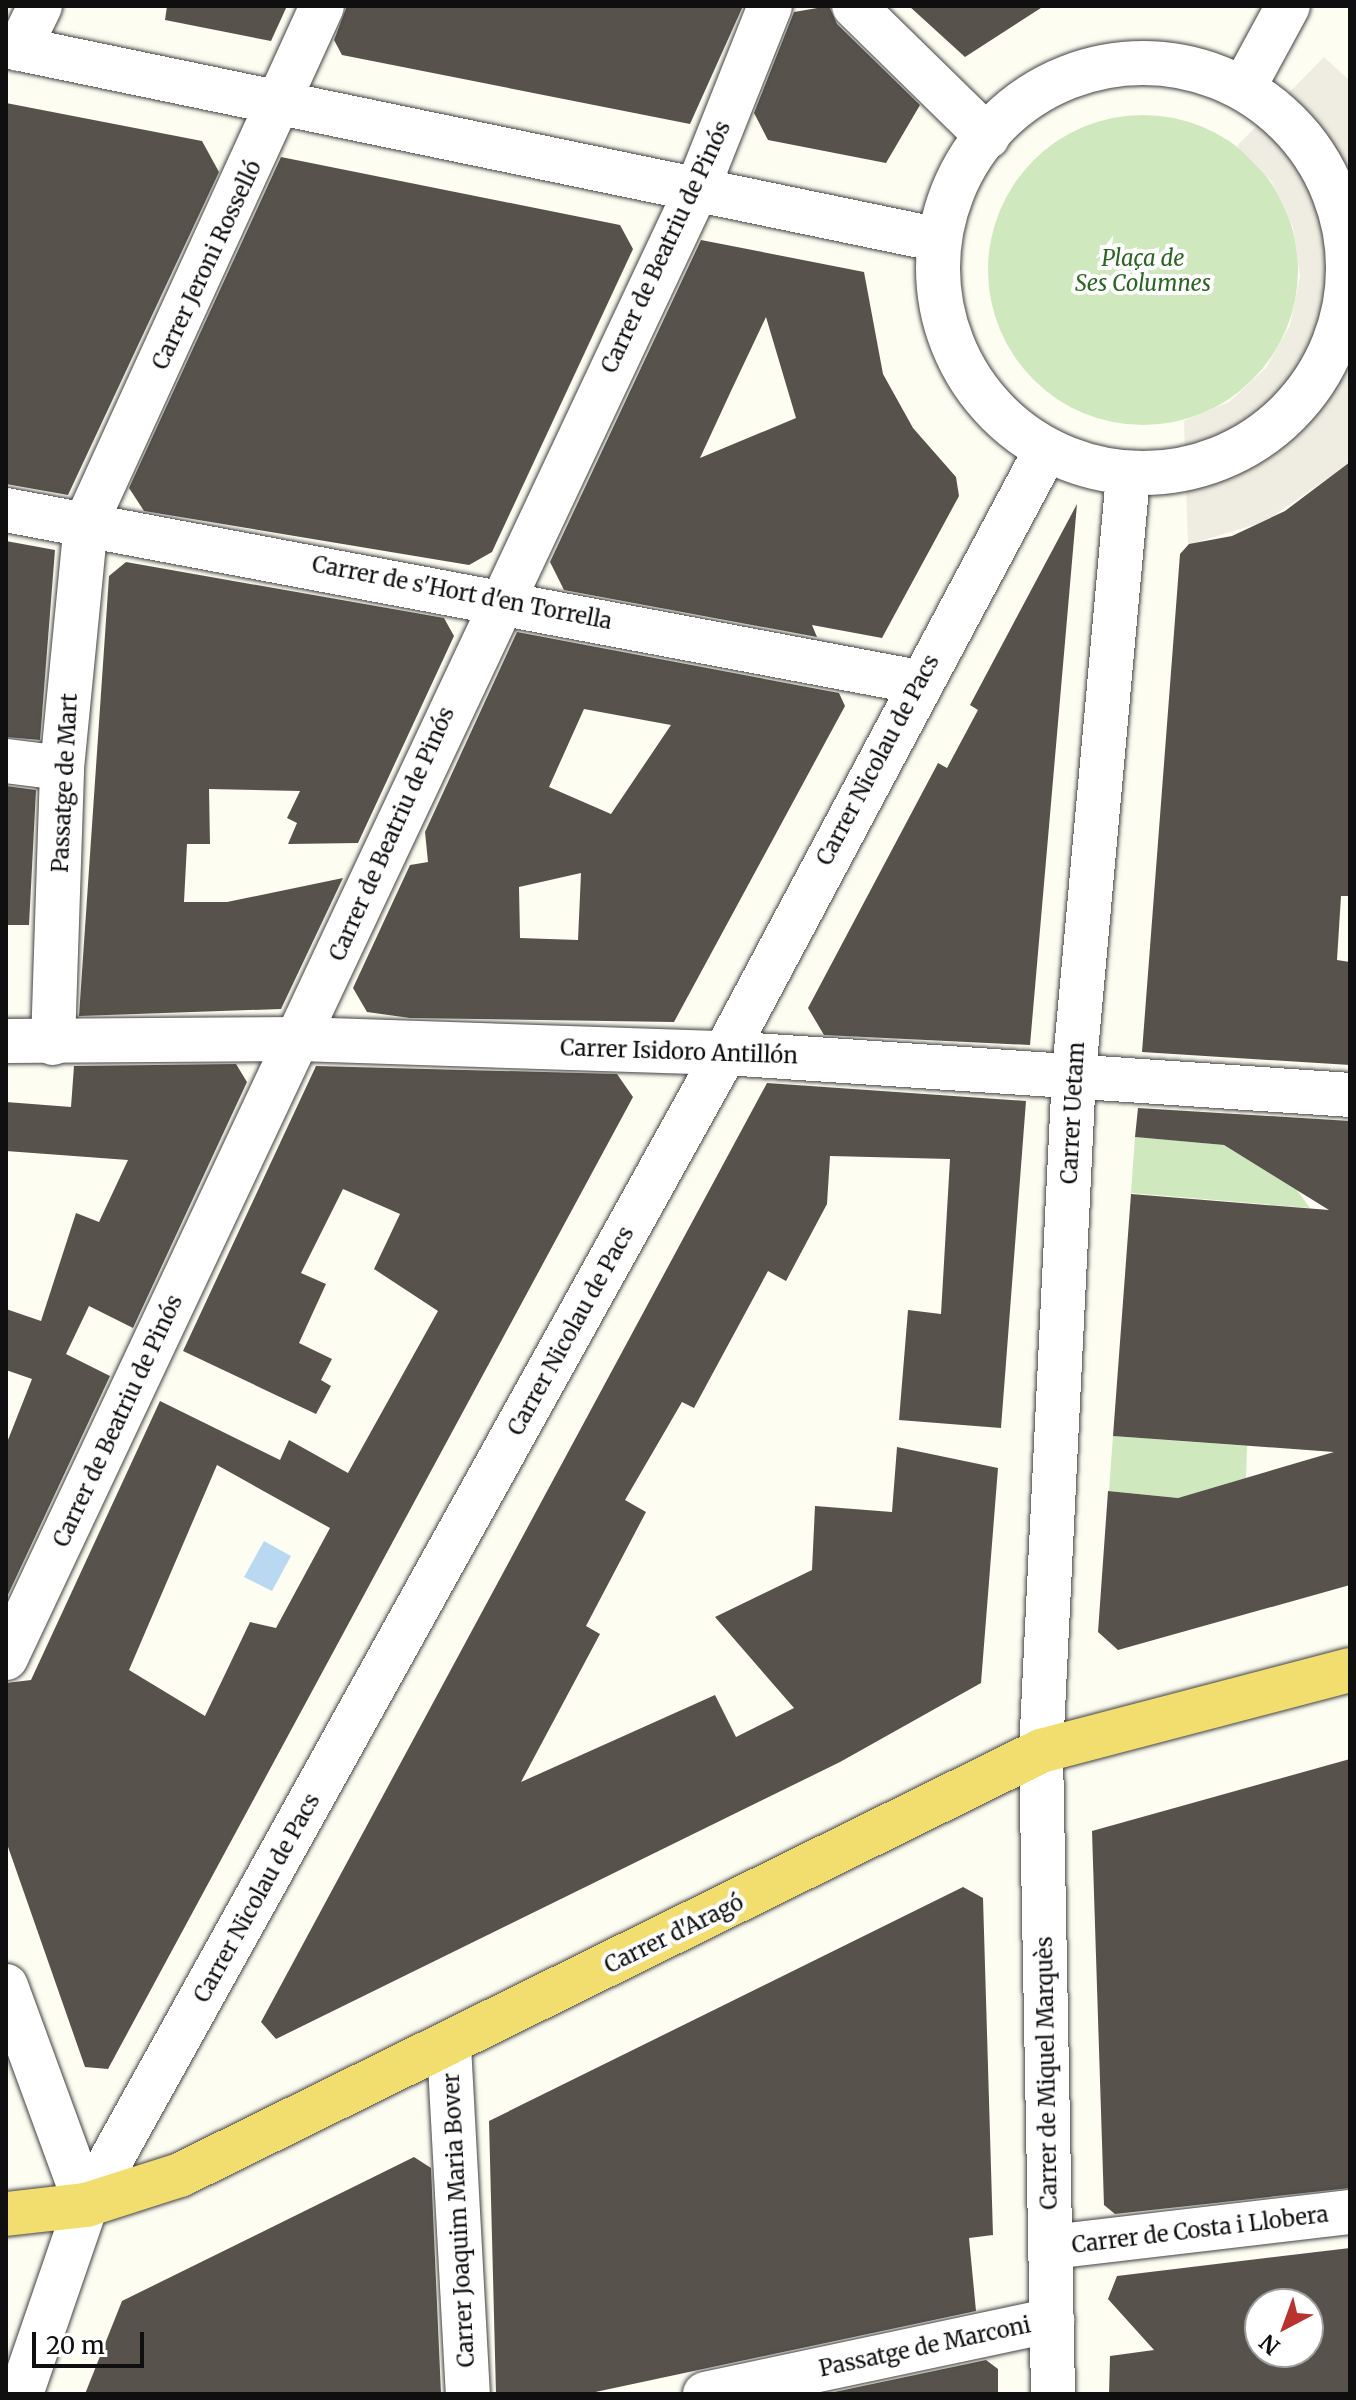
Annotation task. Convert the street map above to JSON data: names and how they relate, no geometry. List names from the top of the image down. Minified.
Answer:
{"streets":{"main road":["Carrer d'Aragó"],"street":["Carrer de Beatriu de Pinós","Carrer Jeroni Rosselló","Carrer de s'Hort d'en Torrella","Carrer Nicolau de Pacs","Passatge de Mart","Carrer Isidoro Antillón","Carrer Uetam","Carrer de Miquel Marquès","Carrer Joaquim Maria Bover","Carrer de Costa i Llobera","Passatge de Marconi"]},"crossings":[["Carrer de Beatriu de Pinós","Carrer de s'Hort d'en Torrella"],["Carrer de Beatriu de Pinós","Carrer Isidoro Antillón"],["Carrer Jeroni Rosselló","Carrer de s'Hort d'en Torrella"],["Carrer Jeroni Rosselló","Passatge de Mart"],["Carrer de s'Hort d'en Torrella","Carrer Nicolau de Pacs"],["Carrer de s'Hort d'en Torrella","Passatge de Mart"],["Carrer Nicolau de Pacs","Carrer Isidoro Antillón"],["Carrer Nicolau de Pacs","Carrer d'Aragó"],["Passatge de Mart","Carrer Isidoro Antillón"],["Carrer Isidoro Antillón","Carrer Uetam"],["Carrer Uetam","Carrer d'Aragó"],["Carrer Uetam","Carrer de Miquel Marquès"],["Carrer d'Aragó","Carrer de Miquel Marquès"],["Carrer d'Aragó","Carrer Joaquim Maria Bover"],["Carrer de Miquel Marquès","Carrer de Costa i Llobera"],["Carrer de Miquel Marquès","Passatge de Marconi"]],"parks":["Plaça de Ses Columnes"],"scale_bar":"20 m","north":"bottom left"}
